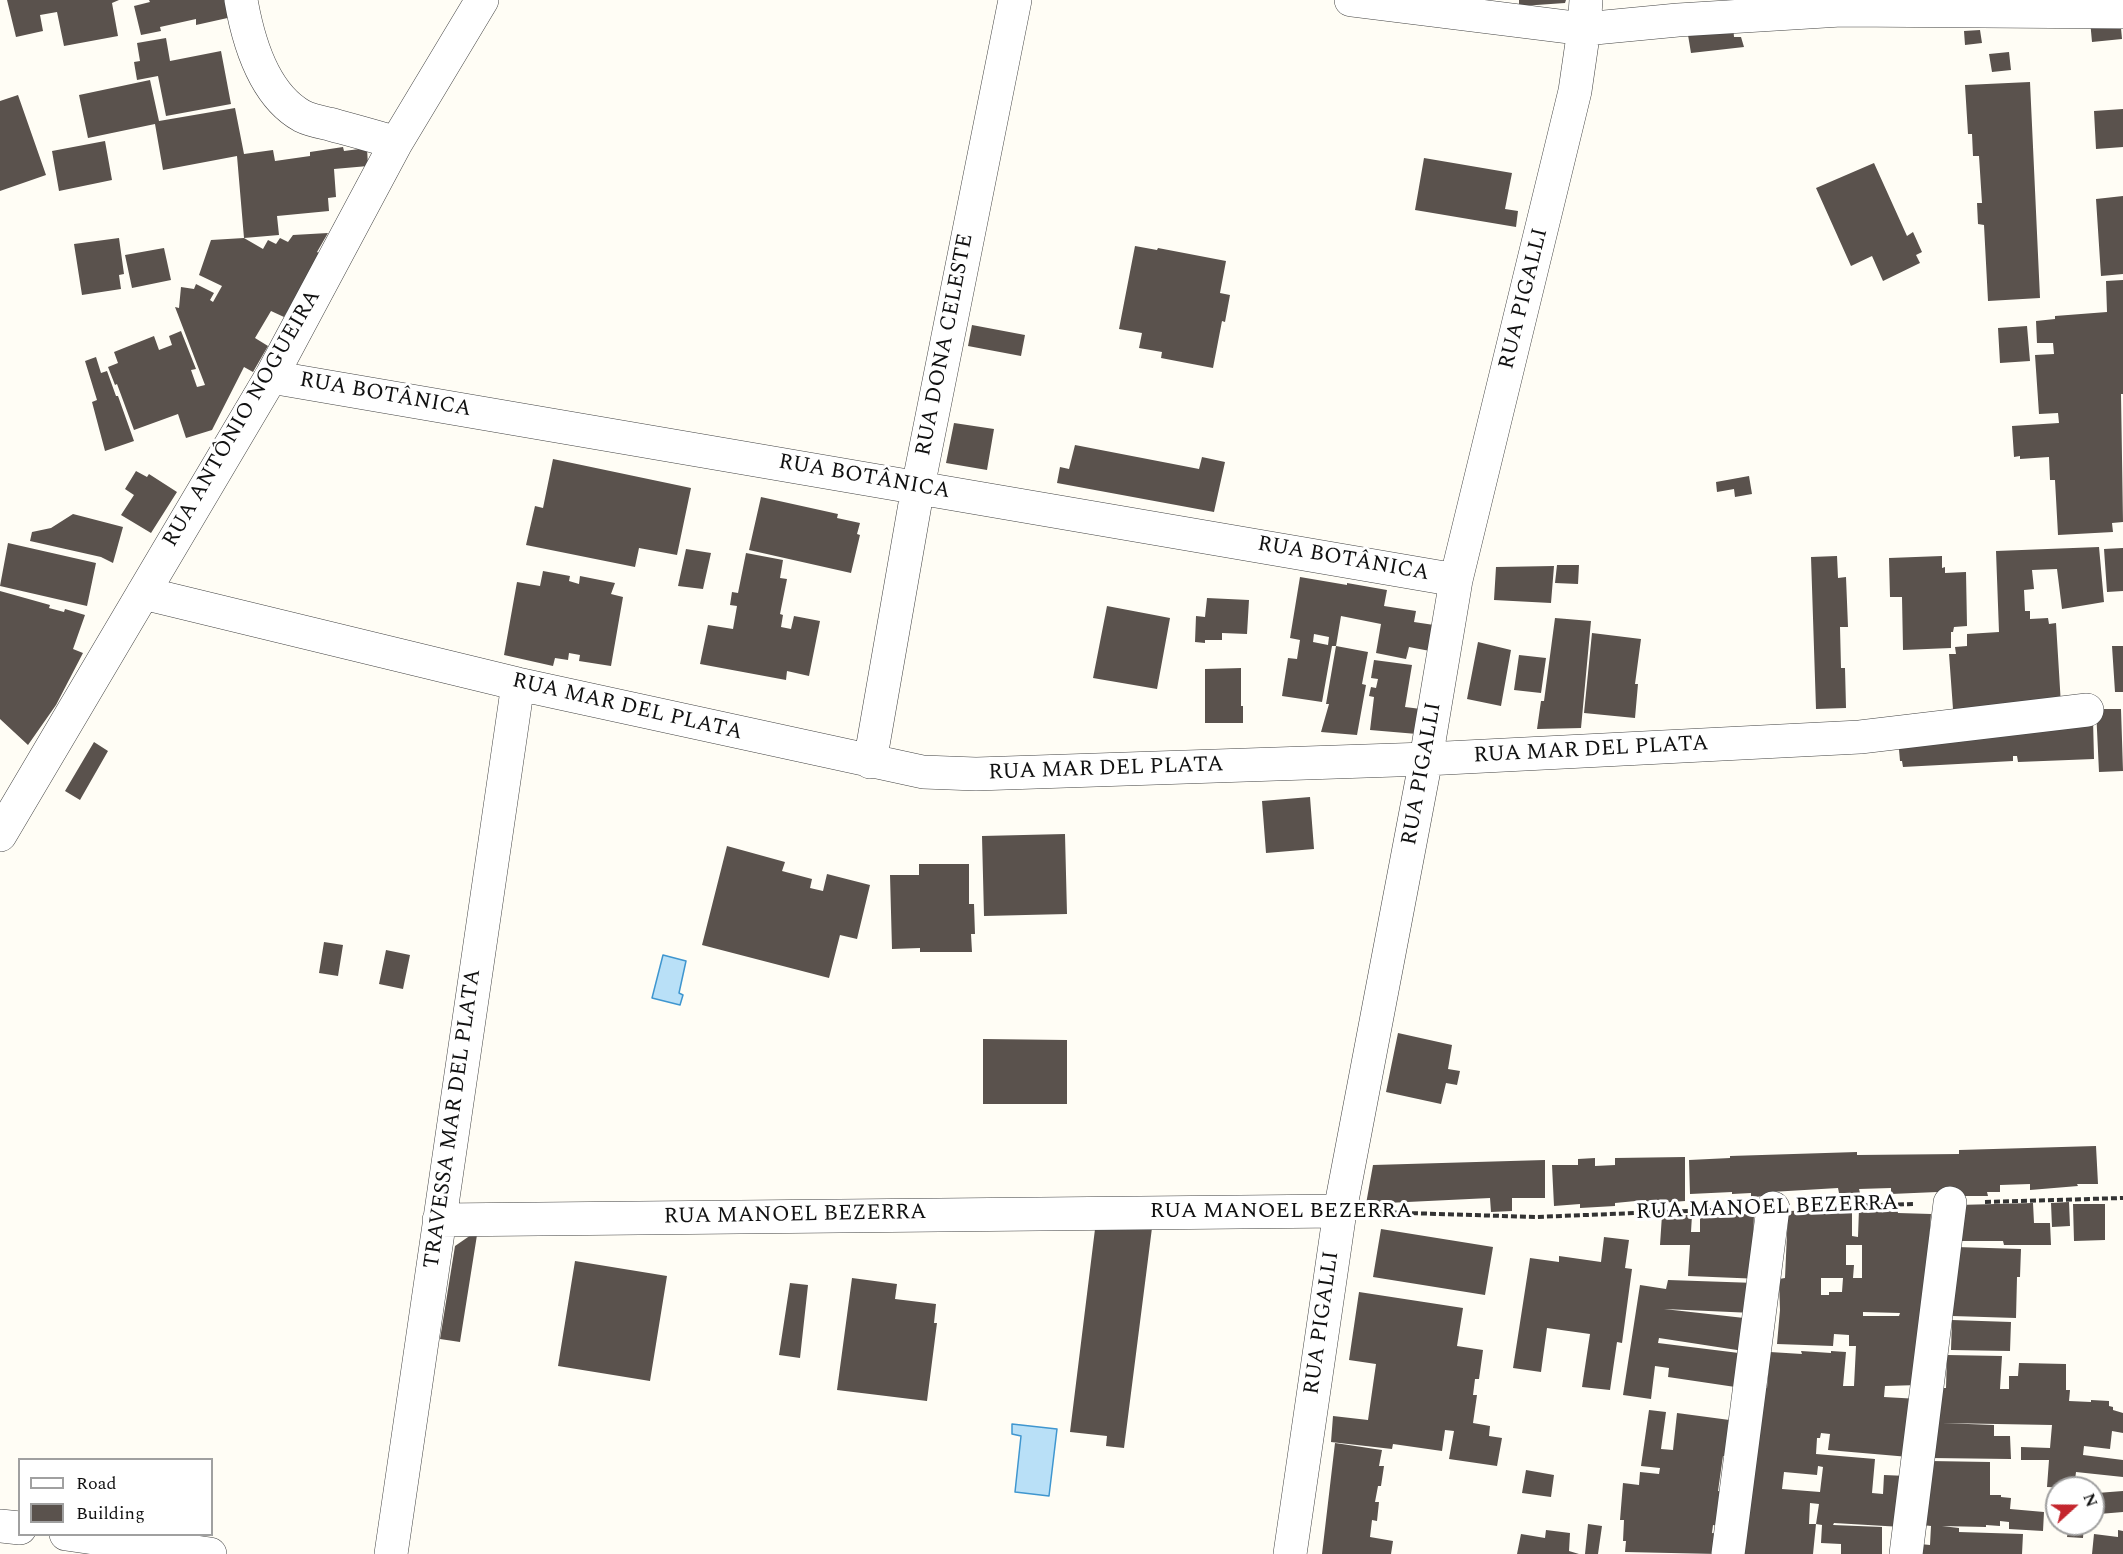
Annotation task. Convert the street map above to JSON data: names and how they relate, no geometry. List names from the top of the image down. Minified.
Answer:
{"streets":{"street":["RUA PIGALLI","RUA DONA CELESTE","RUA BOTÂNICA","RUA ANTÔNIO NOGUEIRA","RUA MAR DEL PLATA","TRAVESSA MAR DEL PLATA","RUA MANOEL BEZERRA"]},"crossings":[["RUA PIGALLI","RUA BOTÂNICA"],["RUA PIGALLI","RUA MAR DEL PLATA"],["RUA PIGALLI","RUA MANOEL BEZERRA"],["RUA DONA CELESTE","RUA BOTÂNICA"],["RUA DONA CELESTE","RUA MAR DEL PLATA"],["RUA BOTÂNICA","RUA ANTÔNIO NOGUEIRA"],["RUA ANTÔNIO NOGUEIRA","RUA MAR DEL PLATA"],["RUA MAR DEL PLATA","TRAVESSA MAR DEL PLATA"],["TRAVESSA MAR DEL PLATA","RUA MANOEL BEZERRA"]],"legend":["Road","Building"],"north":"right"}
